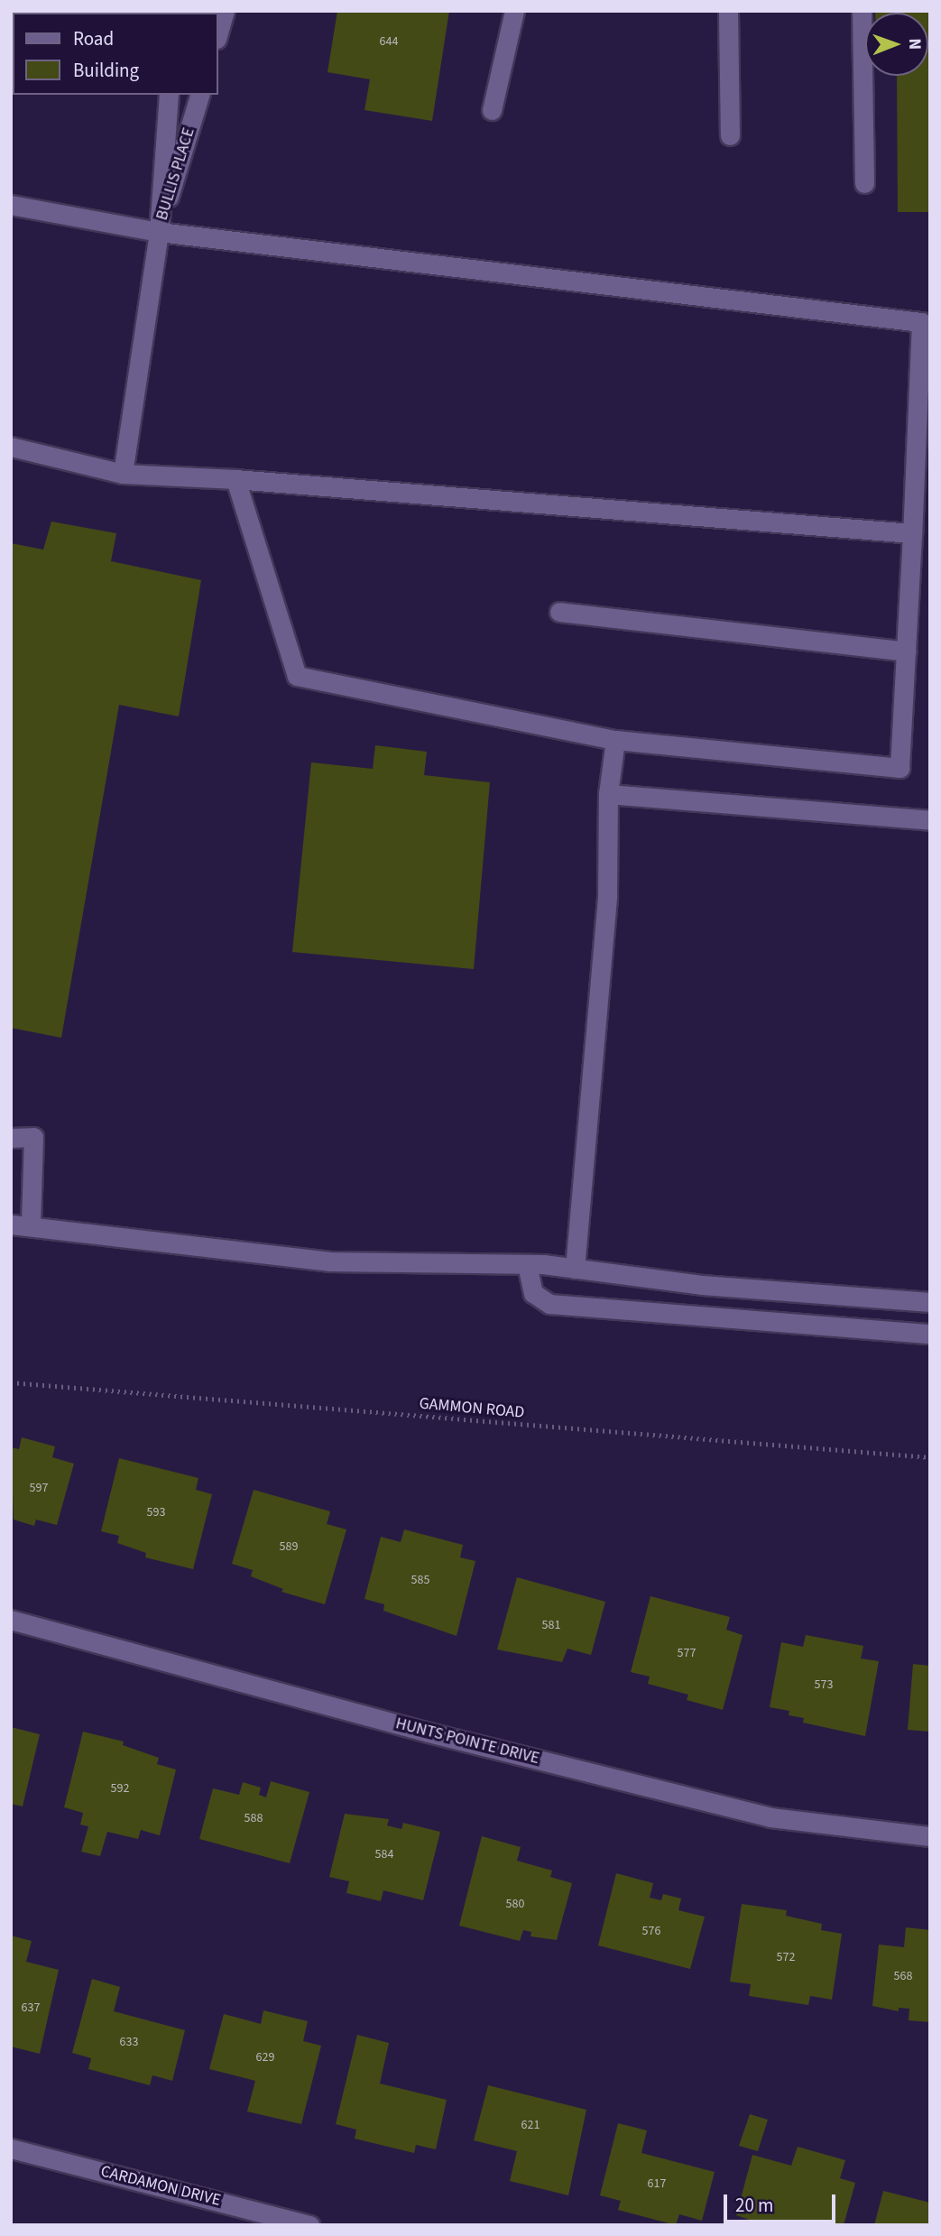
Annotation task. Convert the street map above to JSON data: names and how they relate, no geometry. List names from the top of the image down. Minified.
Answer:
{"streets":{"street":["BULLIS PLACE","HUNTS POINTE DRIVE","CARDAMON DRIVE"],"path":["GAMMON ROAD"]},"house_numbers":["644","597","593","589","585","581","577","573","592","588","584","580","576","572","568","637","633","629","621","617"],"legend":["Road","Building"],"scale_bar":"20 m","north":"right"}
